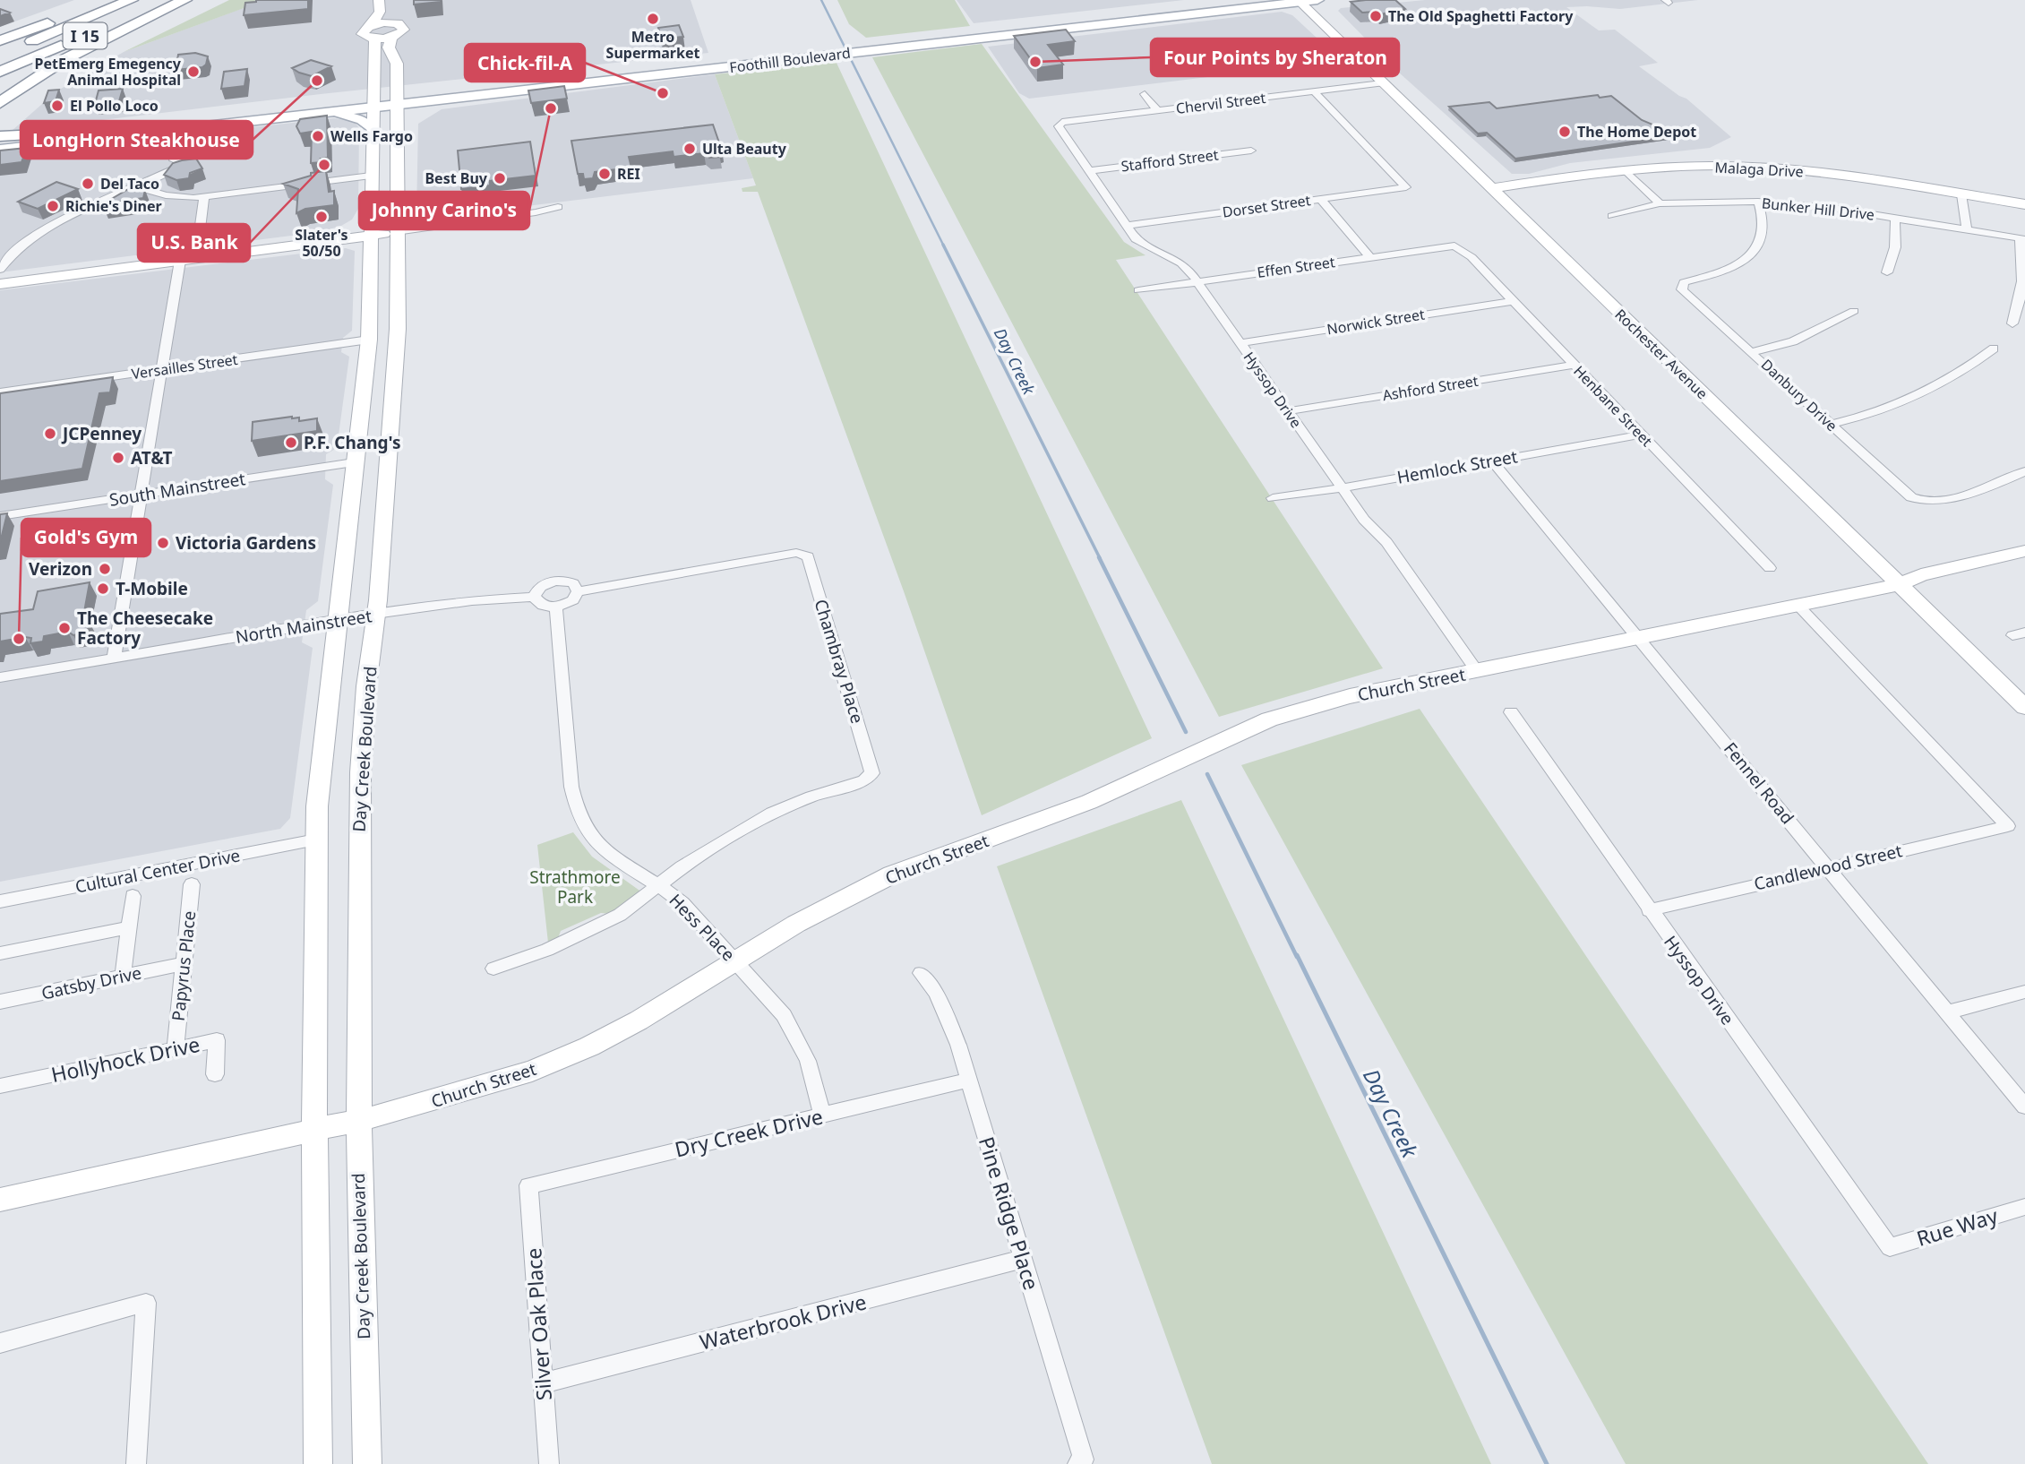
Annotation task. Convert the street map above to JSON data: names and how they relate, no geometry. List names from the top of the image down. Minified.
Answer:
{"streets":{"highway":["I 15"],"main road":["Foothill Boulevard","Malaga Drive","Rochester Avenue","Church Street","Day Creek Boulevard"],"street":["Chervil Street","Stafford Street","Dorset Street","Bunker Hill Drive","Effen Street","Norwick Street","Versailles Street","Ashford Street","Hyssop Drive","Danbury Drive","Henbane Street","Hemlock Street","South Mainstreet","North Mainstreet","Chambray Place","Fennel Road","Candlewood Street","Cultural Center Drive","Hess Place","Papyrus Place","Gatsby Drive","Hollyhock Drive","Dry Creek Drive","Pine Ridge Place","Rue Way","Waterbrook Drive","Silver Oak Place"]},"crossings":[["Foothill Boulevard","Rochester Avenue"],["Foothill Boulevard","Day Creek Boulevard"],["Chervil Street","Dorset Street"],["Chervil Street","Rochester Avenue"],["Chervil Street","Hyssop Drive"],["Stafford Street","Hyssop Drive"],["Malaga Drive","Rochester Avenue"],["Dorset Street","Hyssop Drive"],["Bunker Hill Drive","Danbury Drive"],["Effen Street","Hyssop Drive"],["Effen Street","Henbane Street"],["Norwick Street","Hyssop Drive"],["Norwick Street","Henbane Street"],["Rochester Avenue","Church Street"],["Ashford Street","Hyssop Drive"],["Ashford Street","Henbane Street"],["Hyssop Drive","Hemlock Street"],["Hyssop Drive","Church Street"],["Hyssop Drive","Candlewood Street"],["Hyssop Drive","Rue Way"],["Henbane Street","Hemlock Street"],["Hemlock Street","Fennel Road"],["North Mainstreet","Day Creek Boulevard"],["Chambray Place","Hess Place"],["Church Street","Day Creek Boulevard"],["Church Street","Fennel Road"],["Church Street","Candlewood Street"],["Church Street","Hess Place"],["Fennel Road","Candlewood Street"],["Hess Place","Dry Creek Drive"],["Papyrus Place","Gatsby Drive"],["Papyrus Place","Hollyhock Drive"],["Dry Creek Drive","Pine Ridge Place"],["Dry Creek Drive","Silver Oak Place"],["Pine Ridge Place","Waterbrook Drive"],["Waterbrook Drive","Silver Oak Place"]],"water":["Day Creek"],"parks":["Strathmore Park"],"places":["The Old Spaghetti Factory","Metro Supermarket","Four Points by Sheraton","PetEmerg Emegency Animal Hospital","LongHorn Steakhouse","Chick-fil-A","El Pollo Loco","Johnny Carino's","The Home Depot","Wells Fargo","Ulta Beauty","U.S. Bank","REI","Best Buy","Del Taco","Richie's Diner","Slater's 50/50","JCPenney","P.F. Chang's","AT&T","Victoria Gardens","Verizon","T-Mobile","The Cheesecake Factory","Gold's Gym"]}
